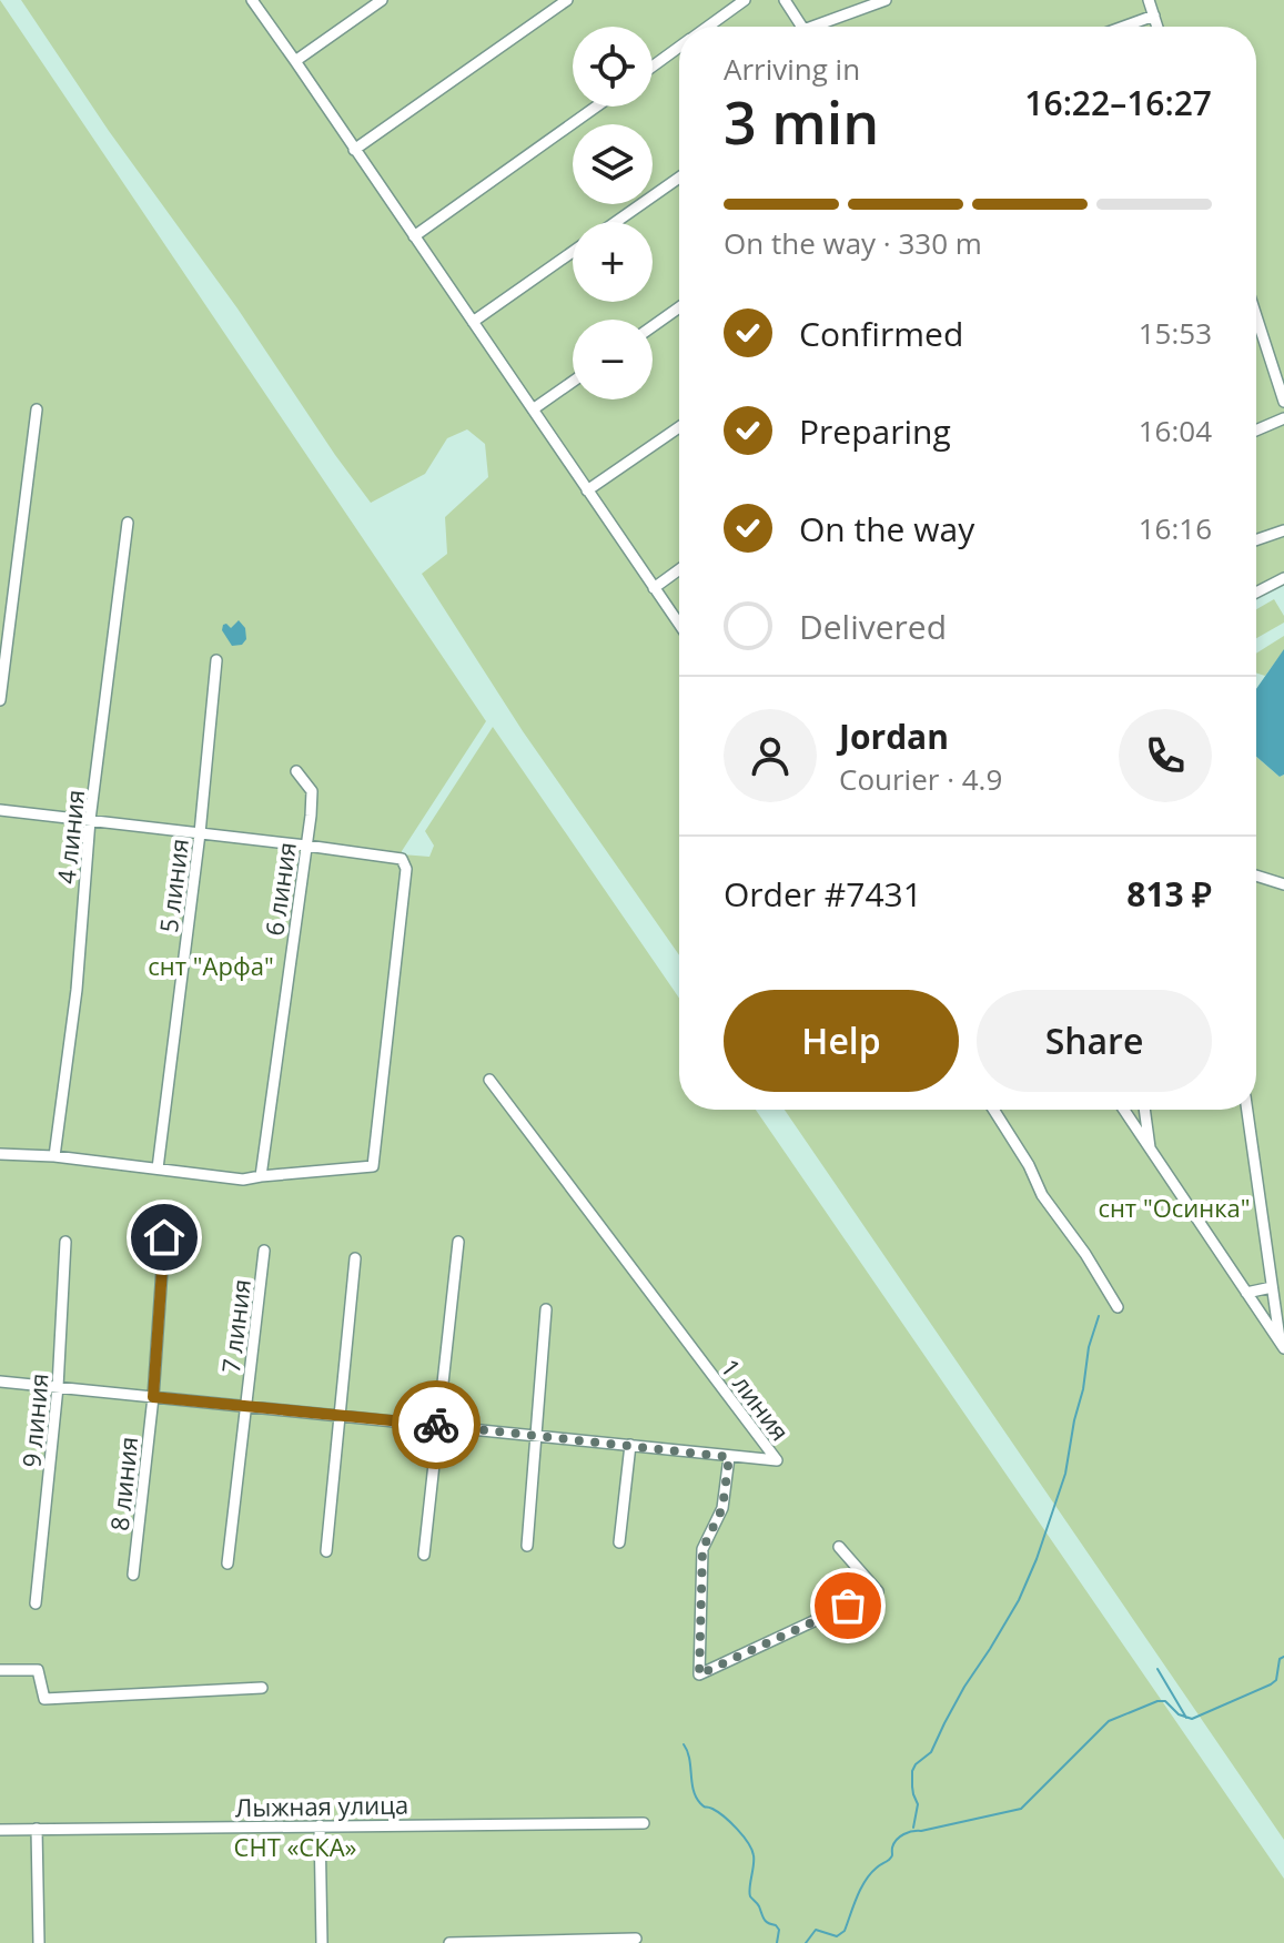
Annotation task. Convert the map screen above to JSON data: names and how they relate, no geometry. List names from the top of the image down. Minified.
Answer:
{"streets":{"street":["4 линия","5 линия","6 линия","7 линия","1 линия","9 линия","8 линия","Лыжная улица"]},"crossings":[["7 линия","1 линия"],["1 линия","9 линия"],["1 линия","8 линия"]],"parks":["снт \"Арфа\"","снт \"Осинка\"","СНТ «СКА»"],"page":{"map_buttons":["+","−"],"heading":["3 min","Arriving in","16:22–16:27"],"panel":["Jordan","Courier · 4.9","Order #7431","813 ₽"],"bar":"On the way · 330 m","list":[["Confirmed","15:53"],["Preparing","16:04"],["On the way","16:16"],"Delivered"],"buttons":["Help","Share"]}}
